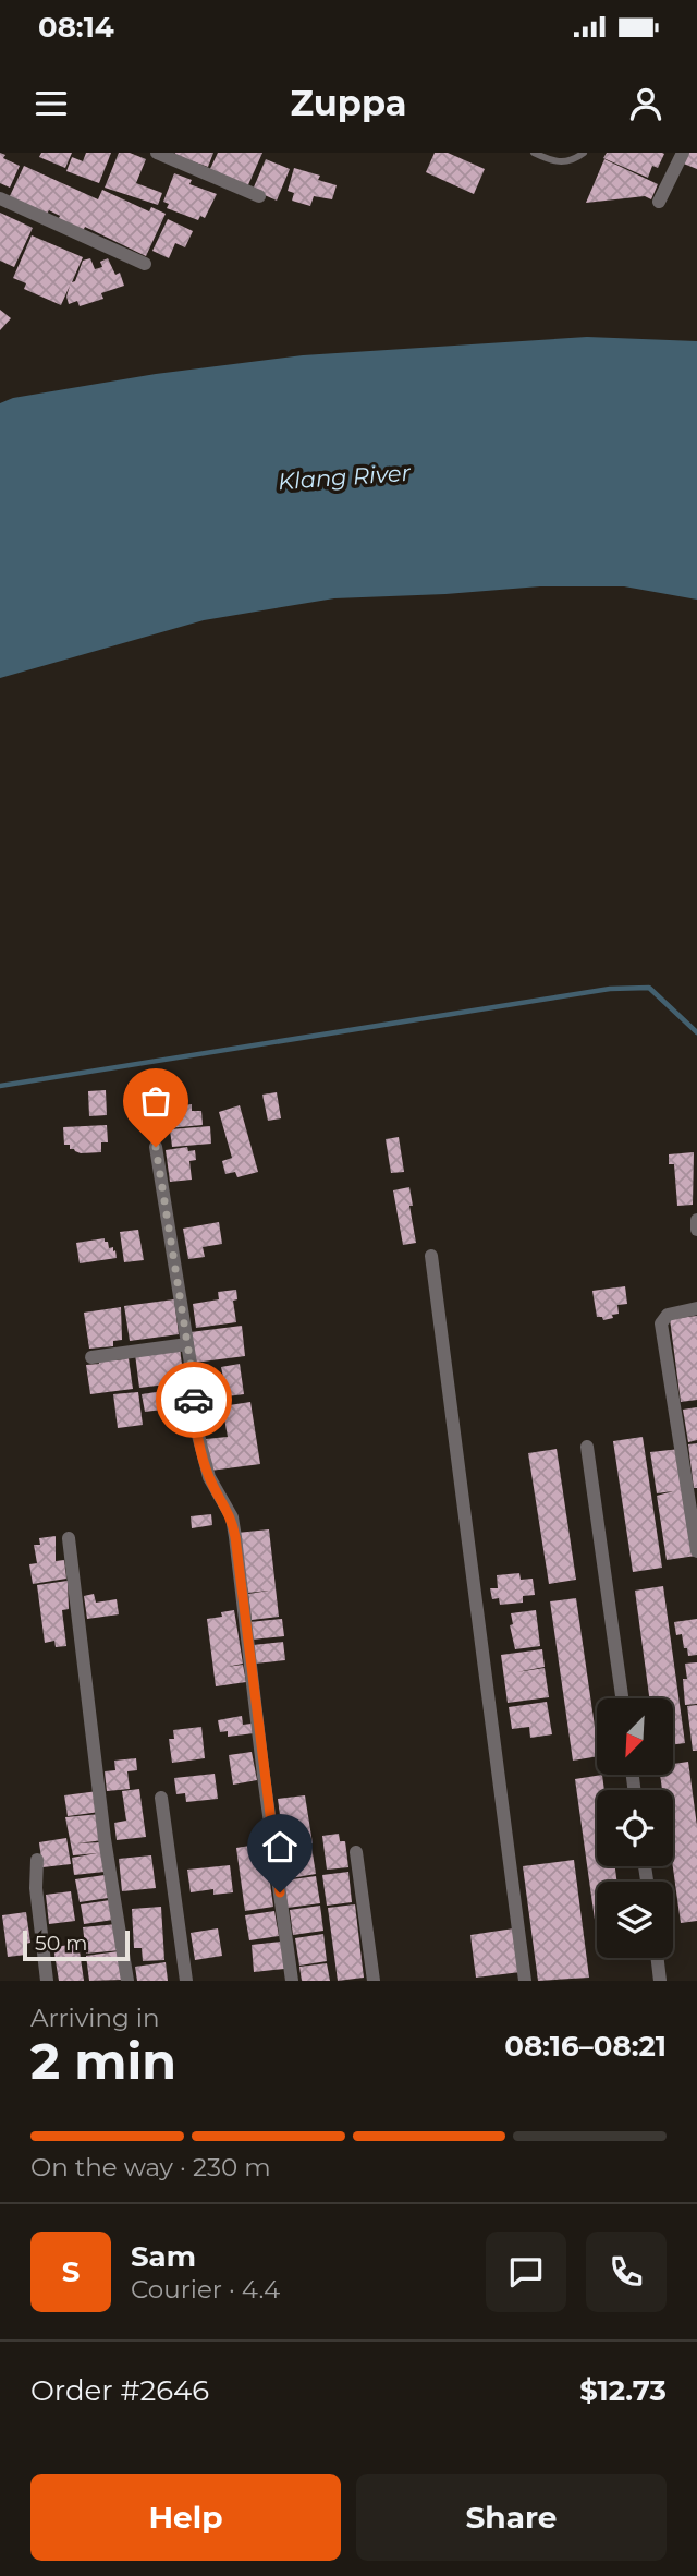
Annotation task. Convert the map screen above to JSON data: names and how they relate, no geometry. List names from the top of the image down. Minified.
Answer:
{"water":["Klang River"],"scale_bar":"50 m","north":"bottom left","page":{"status":"08:14","header":"Zuppa","scale":"50 m","heading":["2 min","Arriving in","08:16–08:21"],"panel":["Sam","Courier · 4.4","Order #2646","$12.73"],"bar":"On the way · 230 m","round":"S","buttons":["Help","Share"]}}
